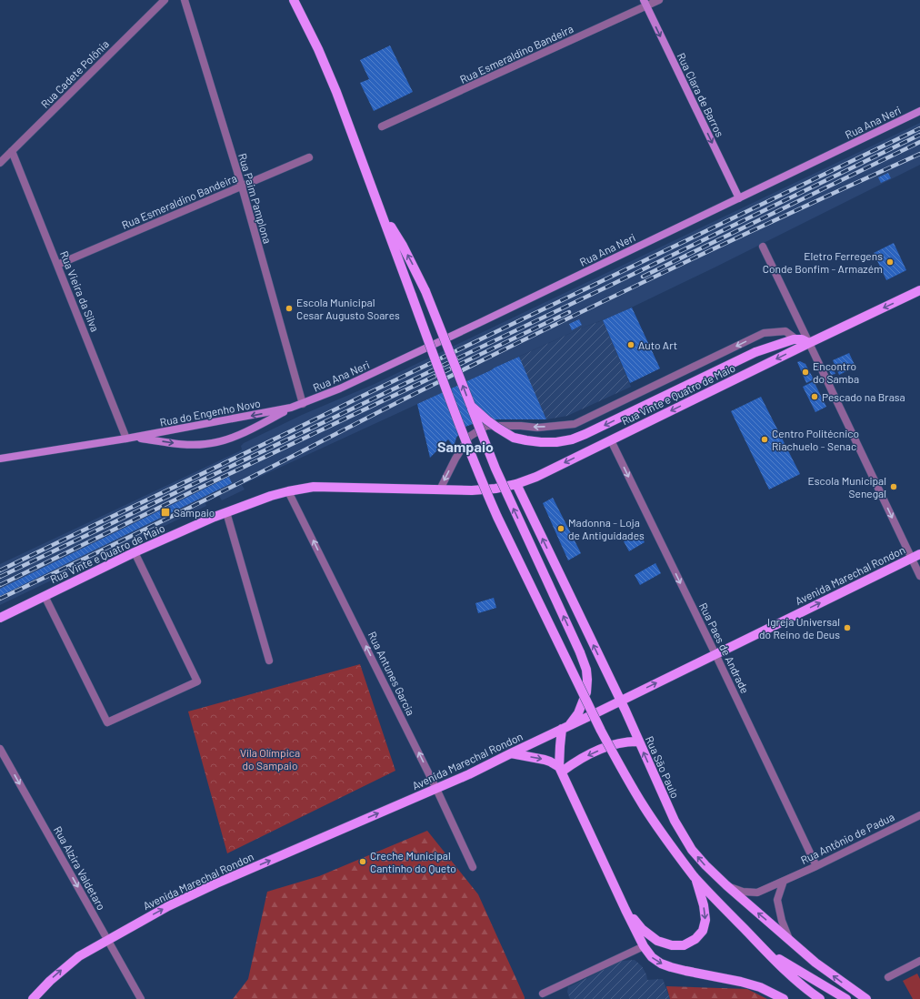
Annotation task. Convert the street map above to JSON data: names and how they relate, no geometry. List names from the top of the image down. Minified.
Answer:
{"streets":{"main road":["Rua Clara de Barros","Rua Ana Neri","Rua Vinte e Quatro de Maio","Rua do Engenho Novo","Avenida Marechal Rondon","Rua São Paulo"],"street":["Rua Esmeraldino Bandeira","Rua Cadete Polônia","Rua Paim Pamplona","Rua Vieira da Silva","Rua Paes de Andrade","Rua Antunes Garcia","Rua Antônio de Padua","Rua Alzira Valdetaro"]},"crossings":[["Rua Esmeraldino Bandeira","Rua Clara de Barros"],["Rua Esmeraldino Bandeira","Rua Paim Pamplona"],["Rua Esmeraldino Bandeira","Rua Vieira da Silva"],["Rua Cadete Polônia","Rua Vieira da Silva"],["Rua Clara de Barros","Rua Ana Neri"],["Rua Ana Neri","Rua Paim Pamplona"],["Rua Ana Neri","Rua do Engenho Novo"],["Rua Paim Pamplona","Rua do Engenho Novo"],["Rua Vieira da Silva","Rua do Engenho Novo"],["Rua Vinte e Quatro de Maio","Rua Paes de Andrade"],["Rua Vinte e Quatro de Maio","Rua Antunes Garcia"],["Rua Vinte e Quatro de Maio","Rua São Paulo"],["Avenida Marechal Rondon","Rua Paes de Andrade"],["Avenida Marechal Rondon","Rua Antunes Garcia"],["Avenida Marechal Rondon","Rua São Paulo"],["Avenida Marechal Rondon","Rua Alzira Valdetaro"],["Rua Paes de Andrade","Rua Antônio de Padua"],["Rua São Paulo","Rua Antônio de Padua"]],"one_way":["Rua Clara de Barros","Avenida Marechal Rondon","Rua Paes de Andrade","Rua Antunes Garcia","Rua Alzira Valdetaro"],"districts":["Sampaio"],"parks":["Vila Olímpica do Sampaio"],"places":{"other":["Eletro Ferregens Conde Bonfim - Armazém","Escola Municipal Cesar Augusto Soares","Auto Art","Encontro do Samba","Pescado na Brasa","Centro Politécnico Riachuelo - Senac","Escola Municipal Senegal","Madonna - Loja de Antiguidades","Igreja Universal do Reino de Deus","Creche Municipal Cantinho do Queto"],"transit":["Sampaio"]}}
